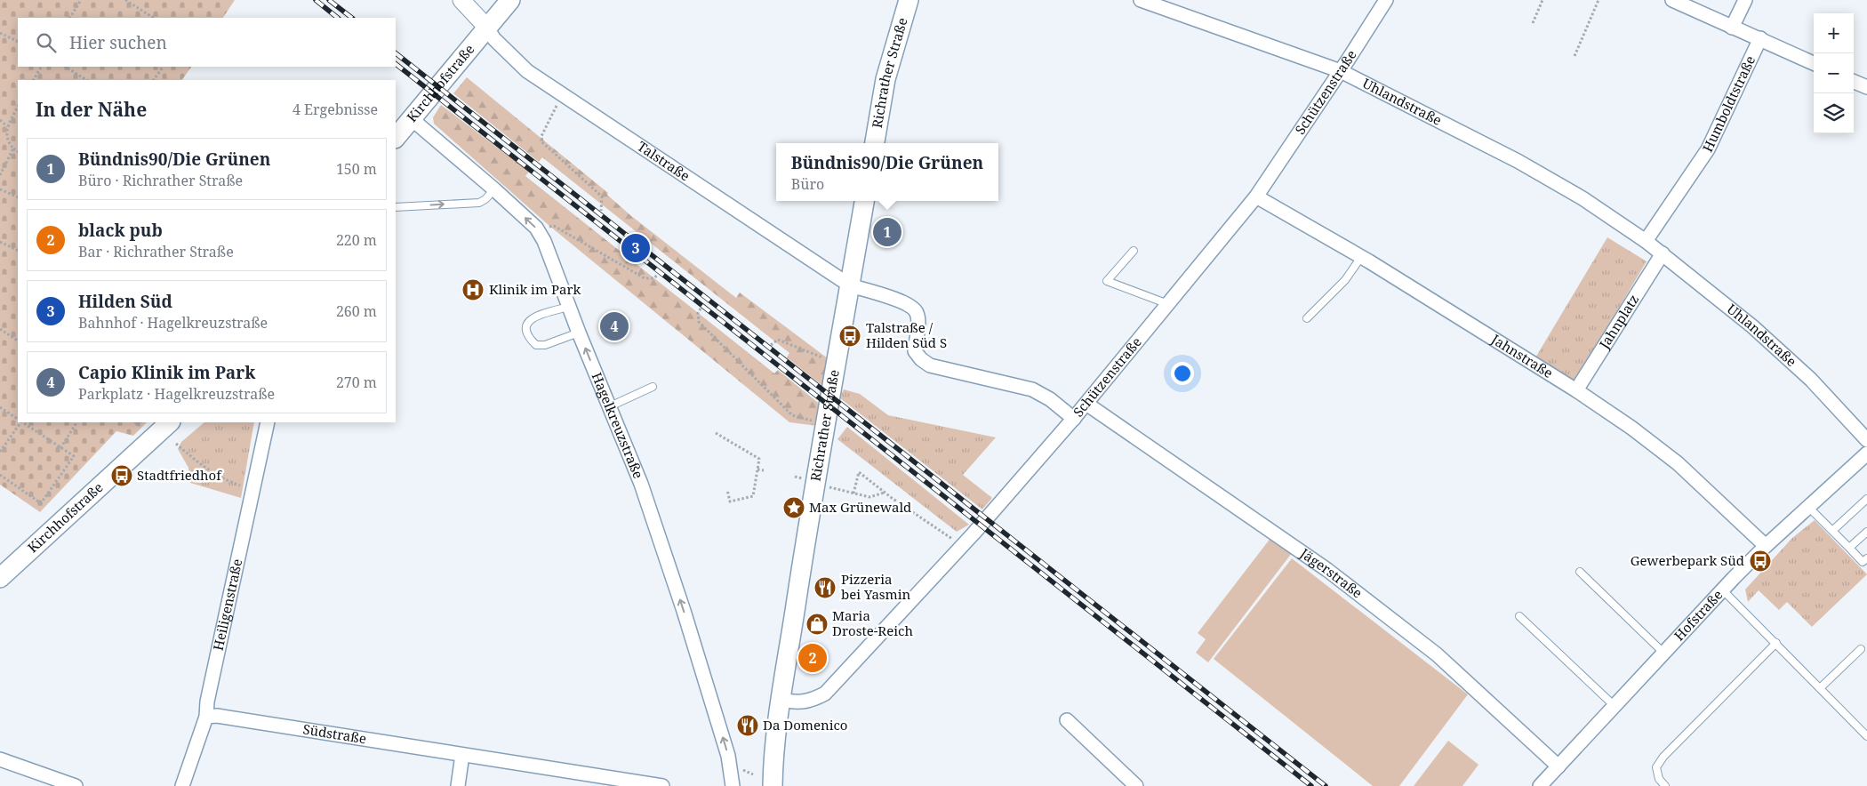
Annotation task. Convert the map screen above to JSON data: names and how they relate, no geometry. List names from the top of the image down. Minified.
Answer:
{"streets":{"main road":["Richrather Straße","Kirchhofstraße"],"street":["Schützenstraße","Uhlandstraße","Humboldtstraße","Talstraße","Jahnplatz","Jahnstraße","Hagelkreuzstraße","Jägerstraße","Heiligenstraße","Hofstraße","Südstraße"]},"crossings":[["Richrather Straße","Schützenstraße"],["Richrather Straße","Talstraße"],["Kirchhofstraße","Talstraße"],["Kirchhofstraße","Hagelkreuzstraße"],["Schützenstraße","Uhlandstraße"],["Schützenstraße","Talstraße"],["Schützenstraße","Jahnstraße"],["Schützenstraße","Jägerstraße"],["Uhlandstraße","Humboldtstraße"],["Uhlandstraße","Jahnplatz"],["Jahnplatz","Jahnstraße"],["Jahnstraße","Hofstraße"],["Jägerstraße","Hofstraße"],["Heiligenstraße","Südstraße"]],"one_way":["Hagelkreuzstraße"],"places":{"hospital":["Klinik im Park"],"bus stop":["Talstraße / Hilden Süd S","Stadtfriedhof","Gewerbepark Süd"],"place":["Max Grünewald"],"restaurant":["Pizzeria bei Yasmin","Da Domenico"],"shop":["Maria Droste-Reich"]},"page":{"map_buttons":["+","−"],"search":"Hier suchen","heading":["In der Nähe","4 Ergebnisse"],"list":[{"mark":"1","name":"Bündnis90/Die Grünen","note":"Büro · Richrather Straße","value":"150 m"},{"mark":"2","name":"black pub","note":"Bar · Richrather Straße","value":"220 m"},{"mark":"3","name":"Hilden Süd","note":"Bahnhof · Hagelkreuzstraße","value":"260 m"},{"mark":"4","name":"Capio Klinik im Park","note":"Parkplatz · Hagelkreuzstraße","value":"270 m"}],"popup":["Bündnis90/Die Grünen","Büro"],"pins":["1","3","4","2"]}}
